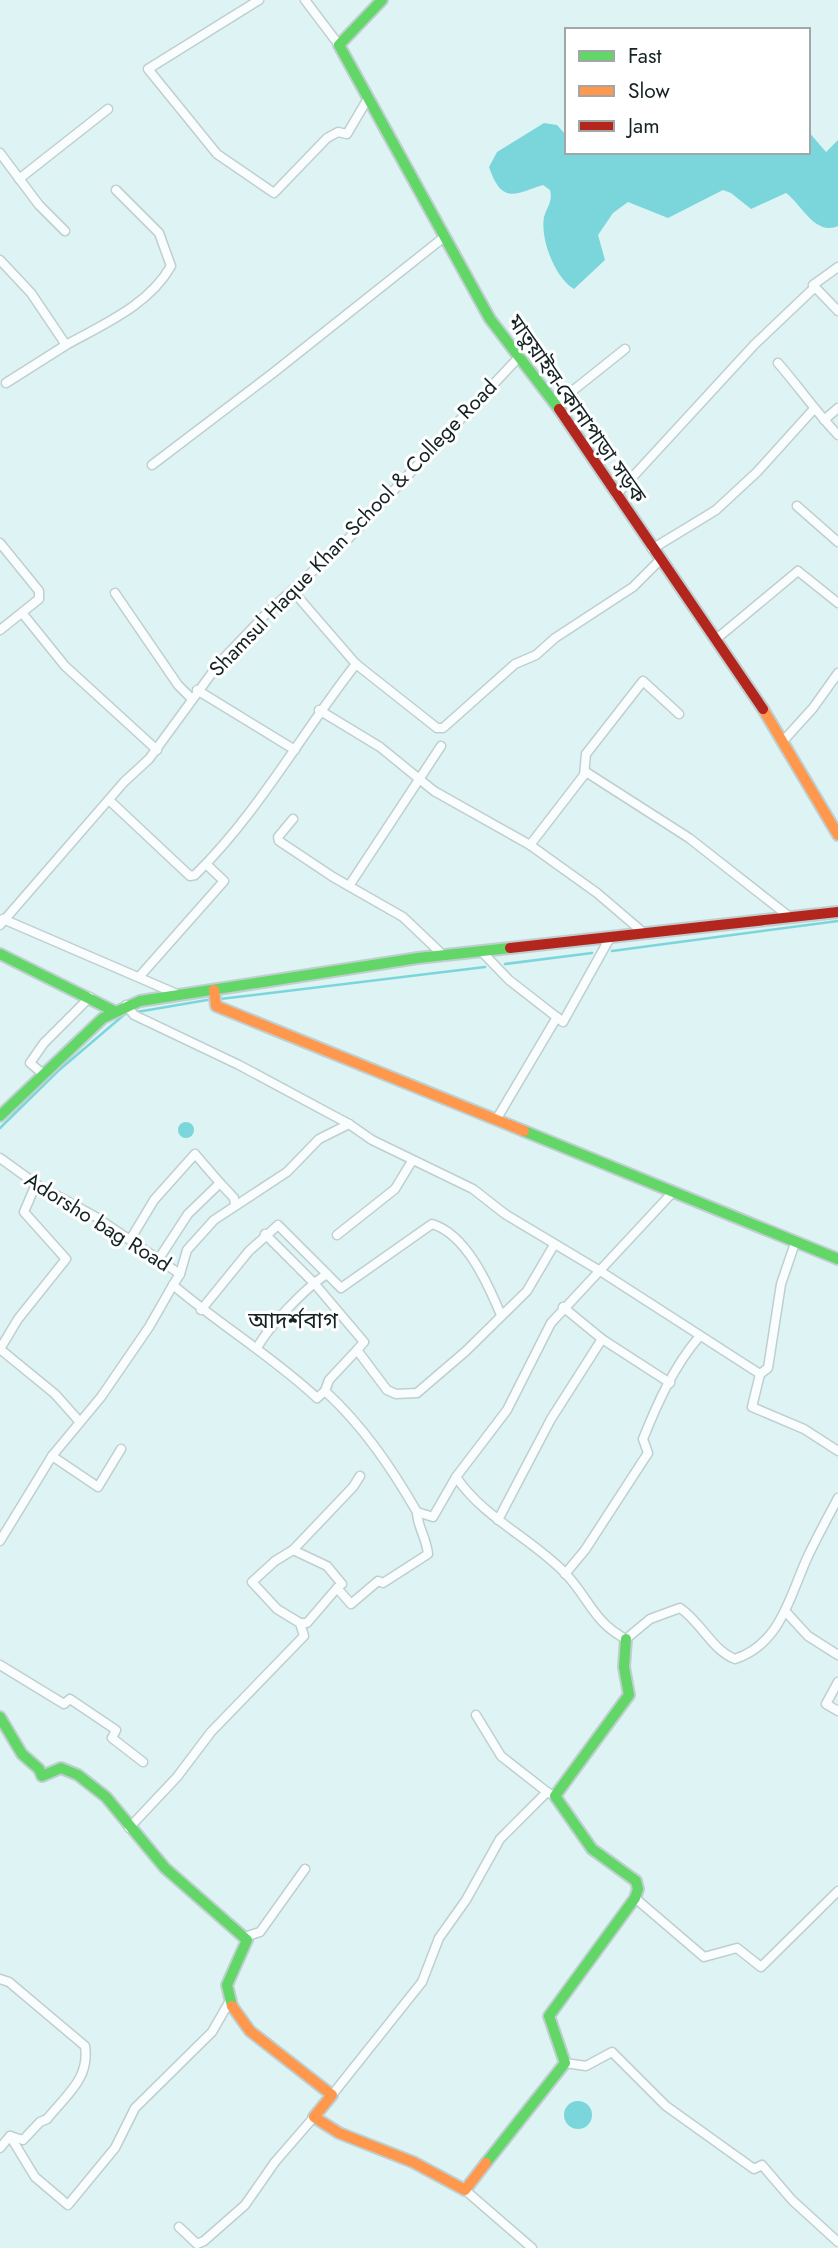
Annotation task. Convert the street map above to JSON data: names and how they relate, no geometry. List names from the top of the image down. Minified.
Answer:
{"streets":{"street":["মাতুয়াইল-কোনাপাড়া সড়ক","Shamsul Haque Khan School & College Road","Adorsho bag Road"]},"crossings":[["মাতুয়াইল-কোনাপাড়া সড়ক","Shamsul Haque Khan School & College Road"]],"districts":["আদর্শবাগ"],"legend":["Fast","Slow","Jam"]}
